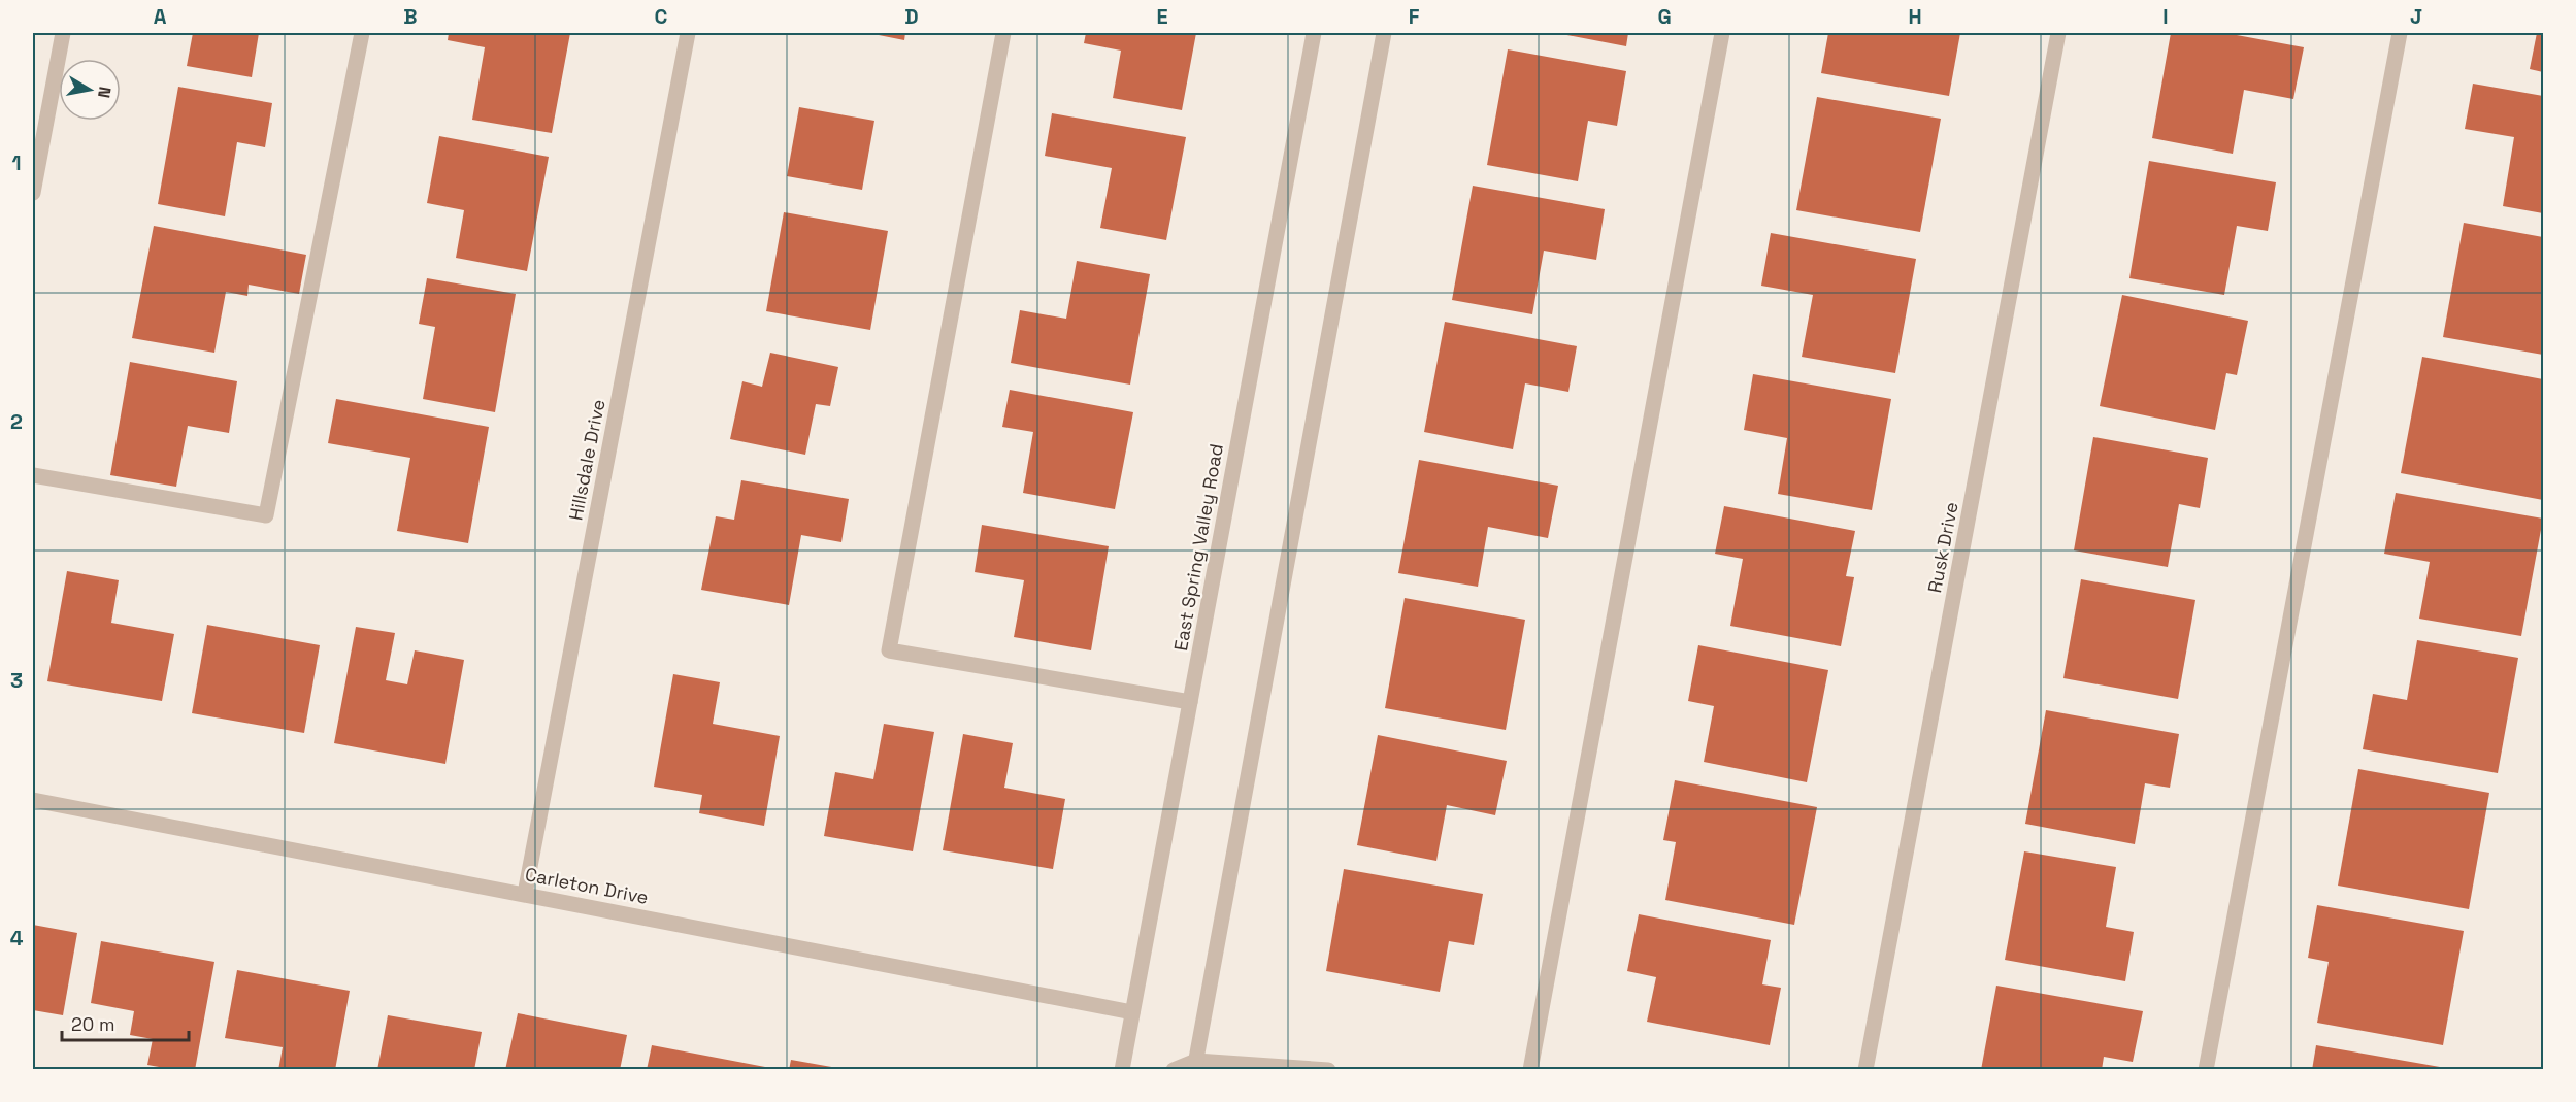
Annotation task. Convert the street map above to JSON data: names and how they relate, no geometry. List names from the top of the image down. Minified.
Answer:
{"streets":{"street":["Hillsdale Drive","East Spring Valley Road","Rusk Drive","Carleton Drive"]},"crossings":[["Hillsdale Drive","Carleton Drive"],["East Spring Valley Road","Carleton Drive"]],"scale_bar":"20 m","north":"right","grid":{"columns":["A","B","C","D","E","F","G","H","I","J"],"rows":["1","2","3","4"]}}
